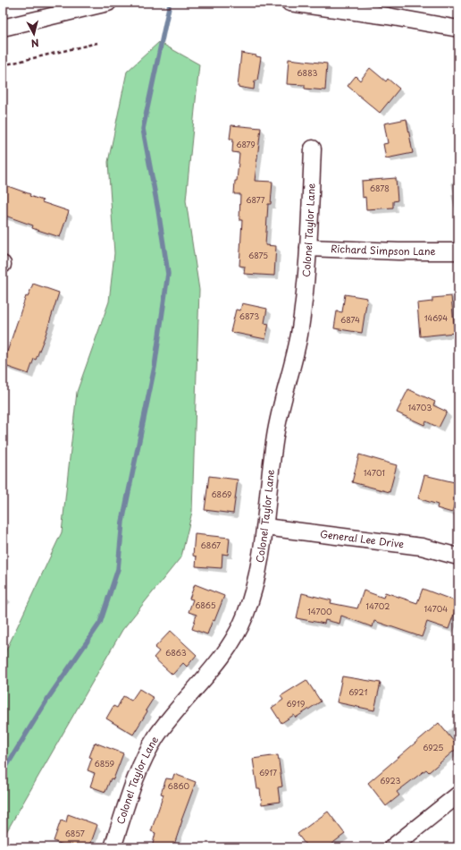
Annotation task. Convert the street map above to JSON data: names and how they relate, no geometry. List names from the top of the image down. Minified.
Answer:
{"streets":{"street":["Colonel Taylor Lane","Richard Simpson Lane","General Lee Drive"]},"crossings":[["Colonel Taylor Lane","Richard Simpson Lane"],["Colonel Taylor Lane","General Lee Drive"]],"house_numbers":["6883","6879","6878","6877","6875","6873","14694","6874","14703","14701","6869","6867","6865","14702","14704","14700","6863","6921","6919","6925","6859","6917","6923","6860","6857"],"north":"bottom"}
